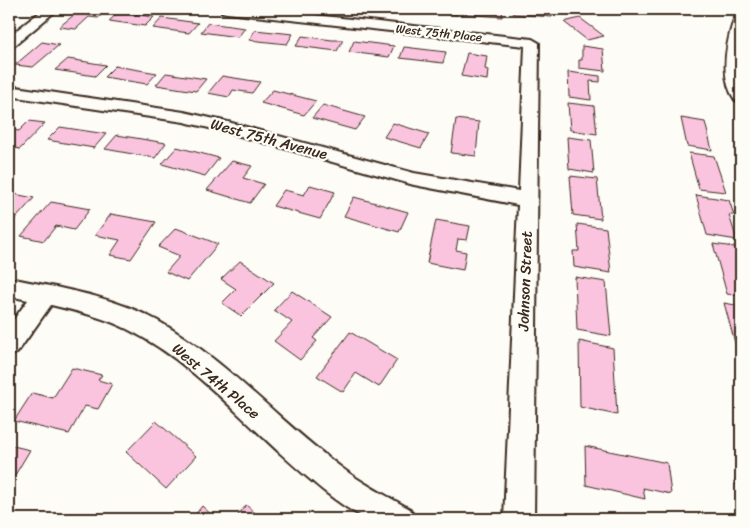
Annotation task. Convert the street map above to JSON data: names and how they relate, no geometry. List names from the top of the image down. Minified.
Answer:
{"streets":{"street":["West 75th Place","West 75th Avenue","Johnson Street","West 74th Place"]},"crossings":[["West 75th Place","Johnson Street"],["West 75th Avenue","Johnson Street"]]}
